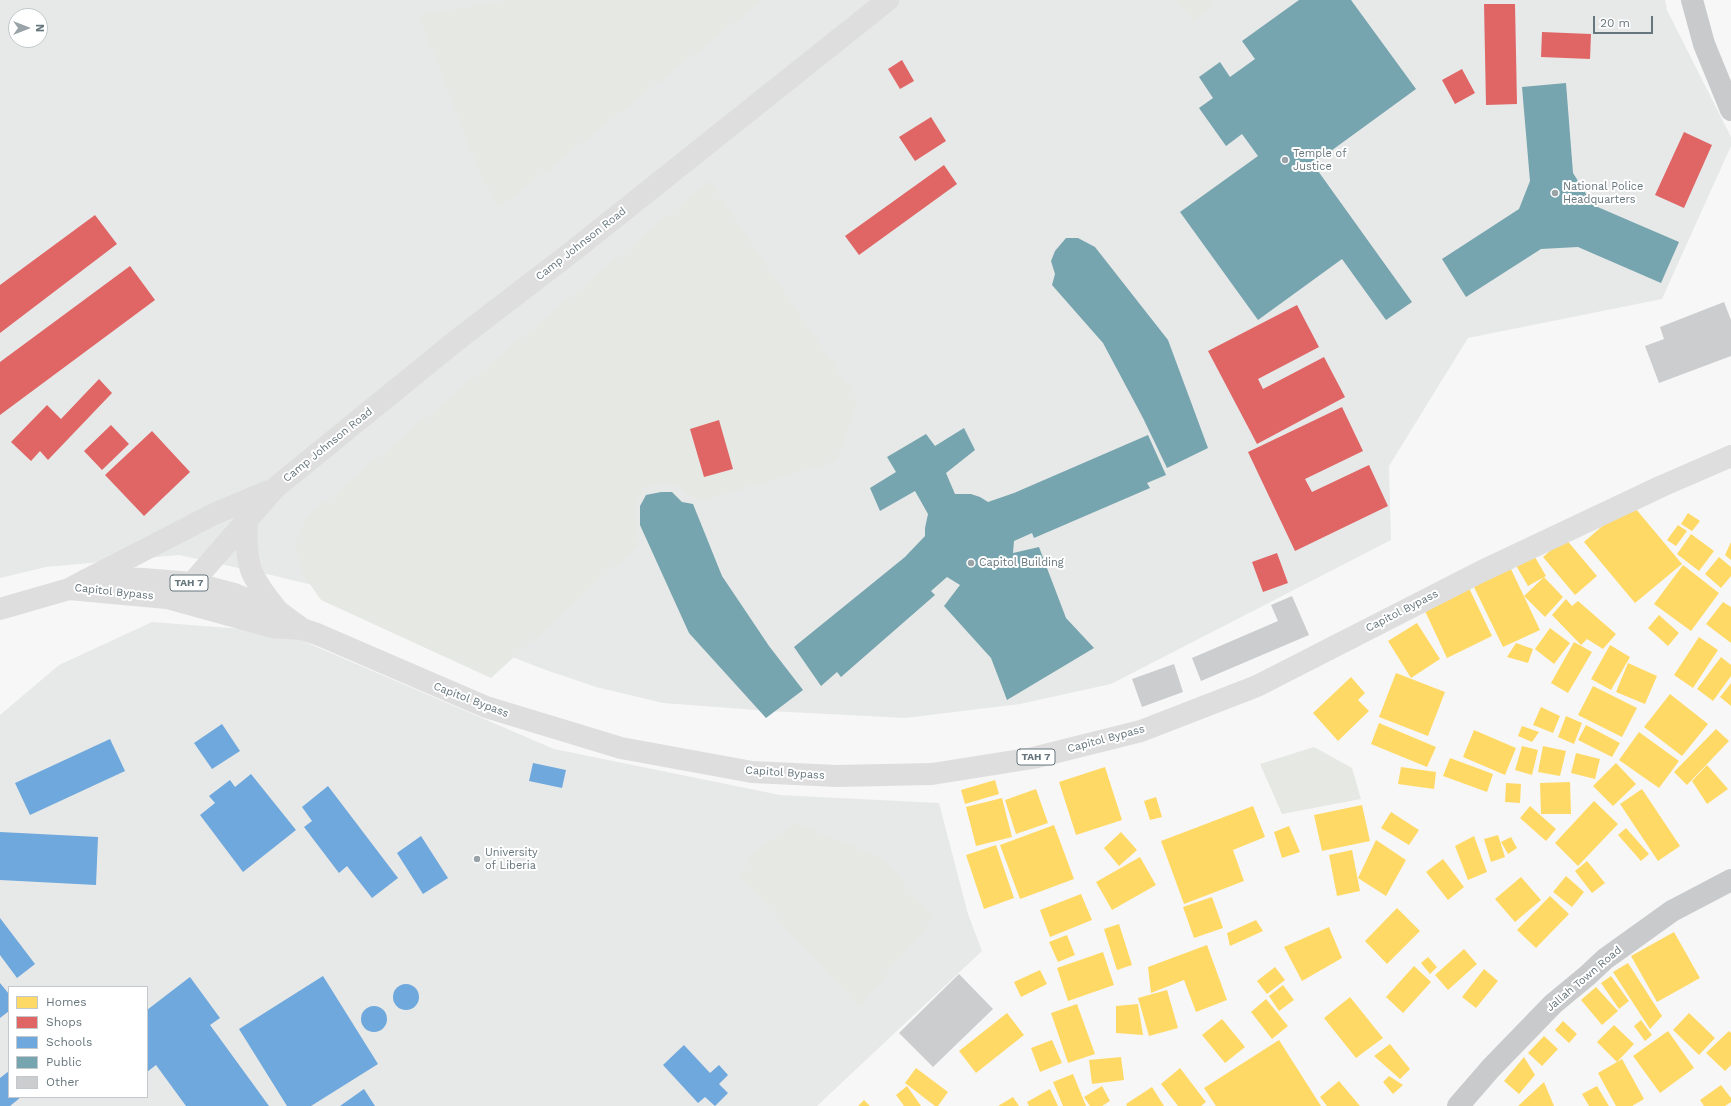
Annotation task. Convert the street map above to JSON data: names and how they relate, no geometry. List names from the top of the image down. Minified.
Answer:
{"streets":{"main road":["Camp Johnson Road","TAH 7","Capitol Bypass"],"street":["Jallah Town Road"]},"crossings":[["Camp Johnson Road","TAH 7"],["Camp Johnson Road","Capitol Bypass"],["TAH 7","Capitol Bypass"]],"places":["Temple of Justice","National Police Headquarters","Capitol Building","University of Liberia"],"legend":["Homes","Shops","Schools","Public","Other"],"scale_bar":"20 m","north":"right"}
